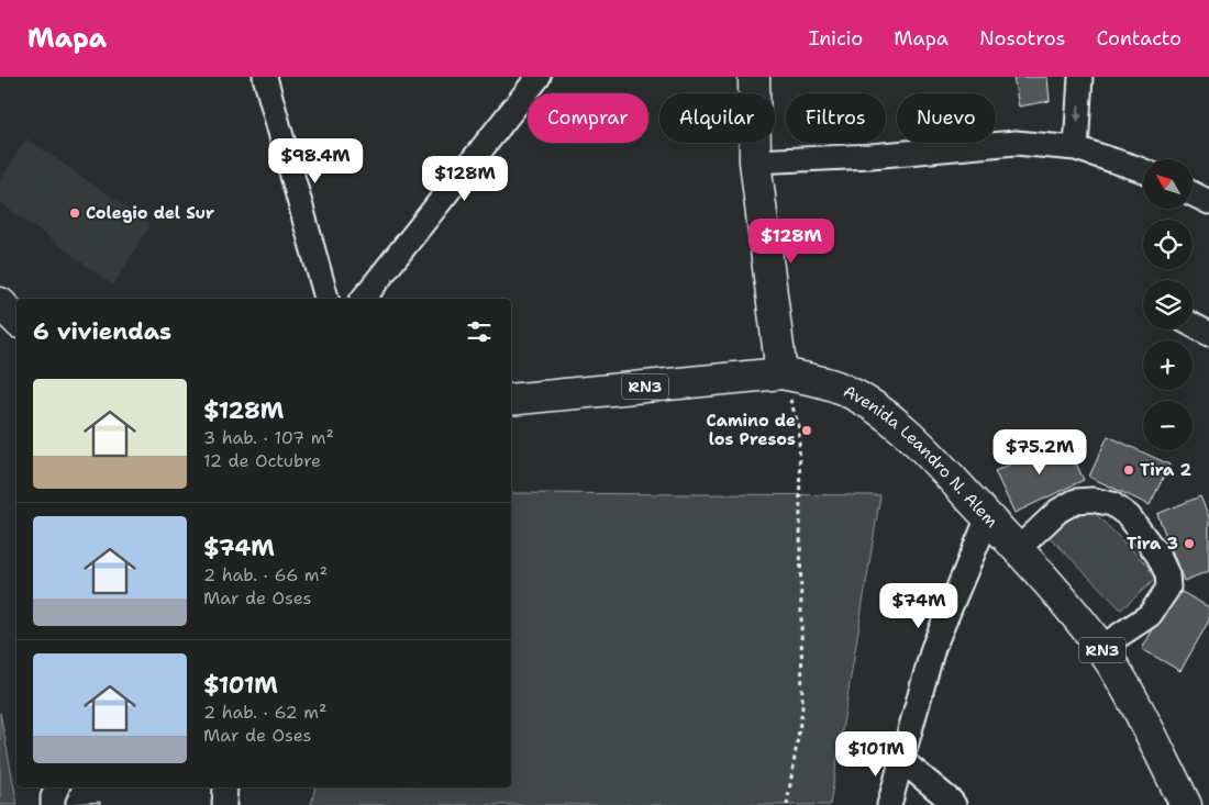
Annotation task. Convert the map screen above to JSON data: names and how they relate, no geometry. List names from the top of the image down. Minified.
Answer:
{"streets":{"main road":["RN3","Avenida Leandro N. Alem"]},"places":["Colegio del Sur","Camino de los Presos","Tira 2","Tira 3"],"north":"top left","page":{"header":"Mapa","nav":["Inicio","Mapa","Nosotros","Contacto"],"chip":["Comprar","Alquilar","Filtros","Nuevo"],"price":["$98.4M","$128M","$128M","$75.2M","$74M","$101M"],"map_buttons":["+","−"],"heading":"6 viviendas","list":[{"name":"$128M","note":"3 hab. · 107 m² · 12 de Octubre"},{"name":"$74M","note":"2 hab. · 66 m² · Mar de Oses"},{"name":"$101M","note":"2 hab. · 62 m² · Mar de Oses"}]}}
